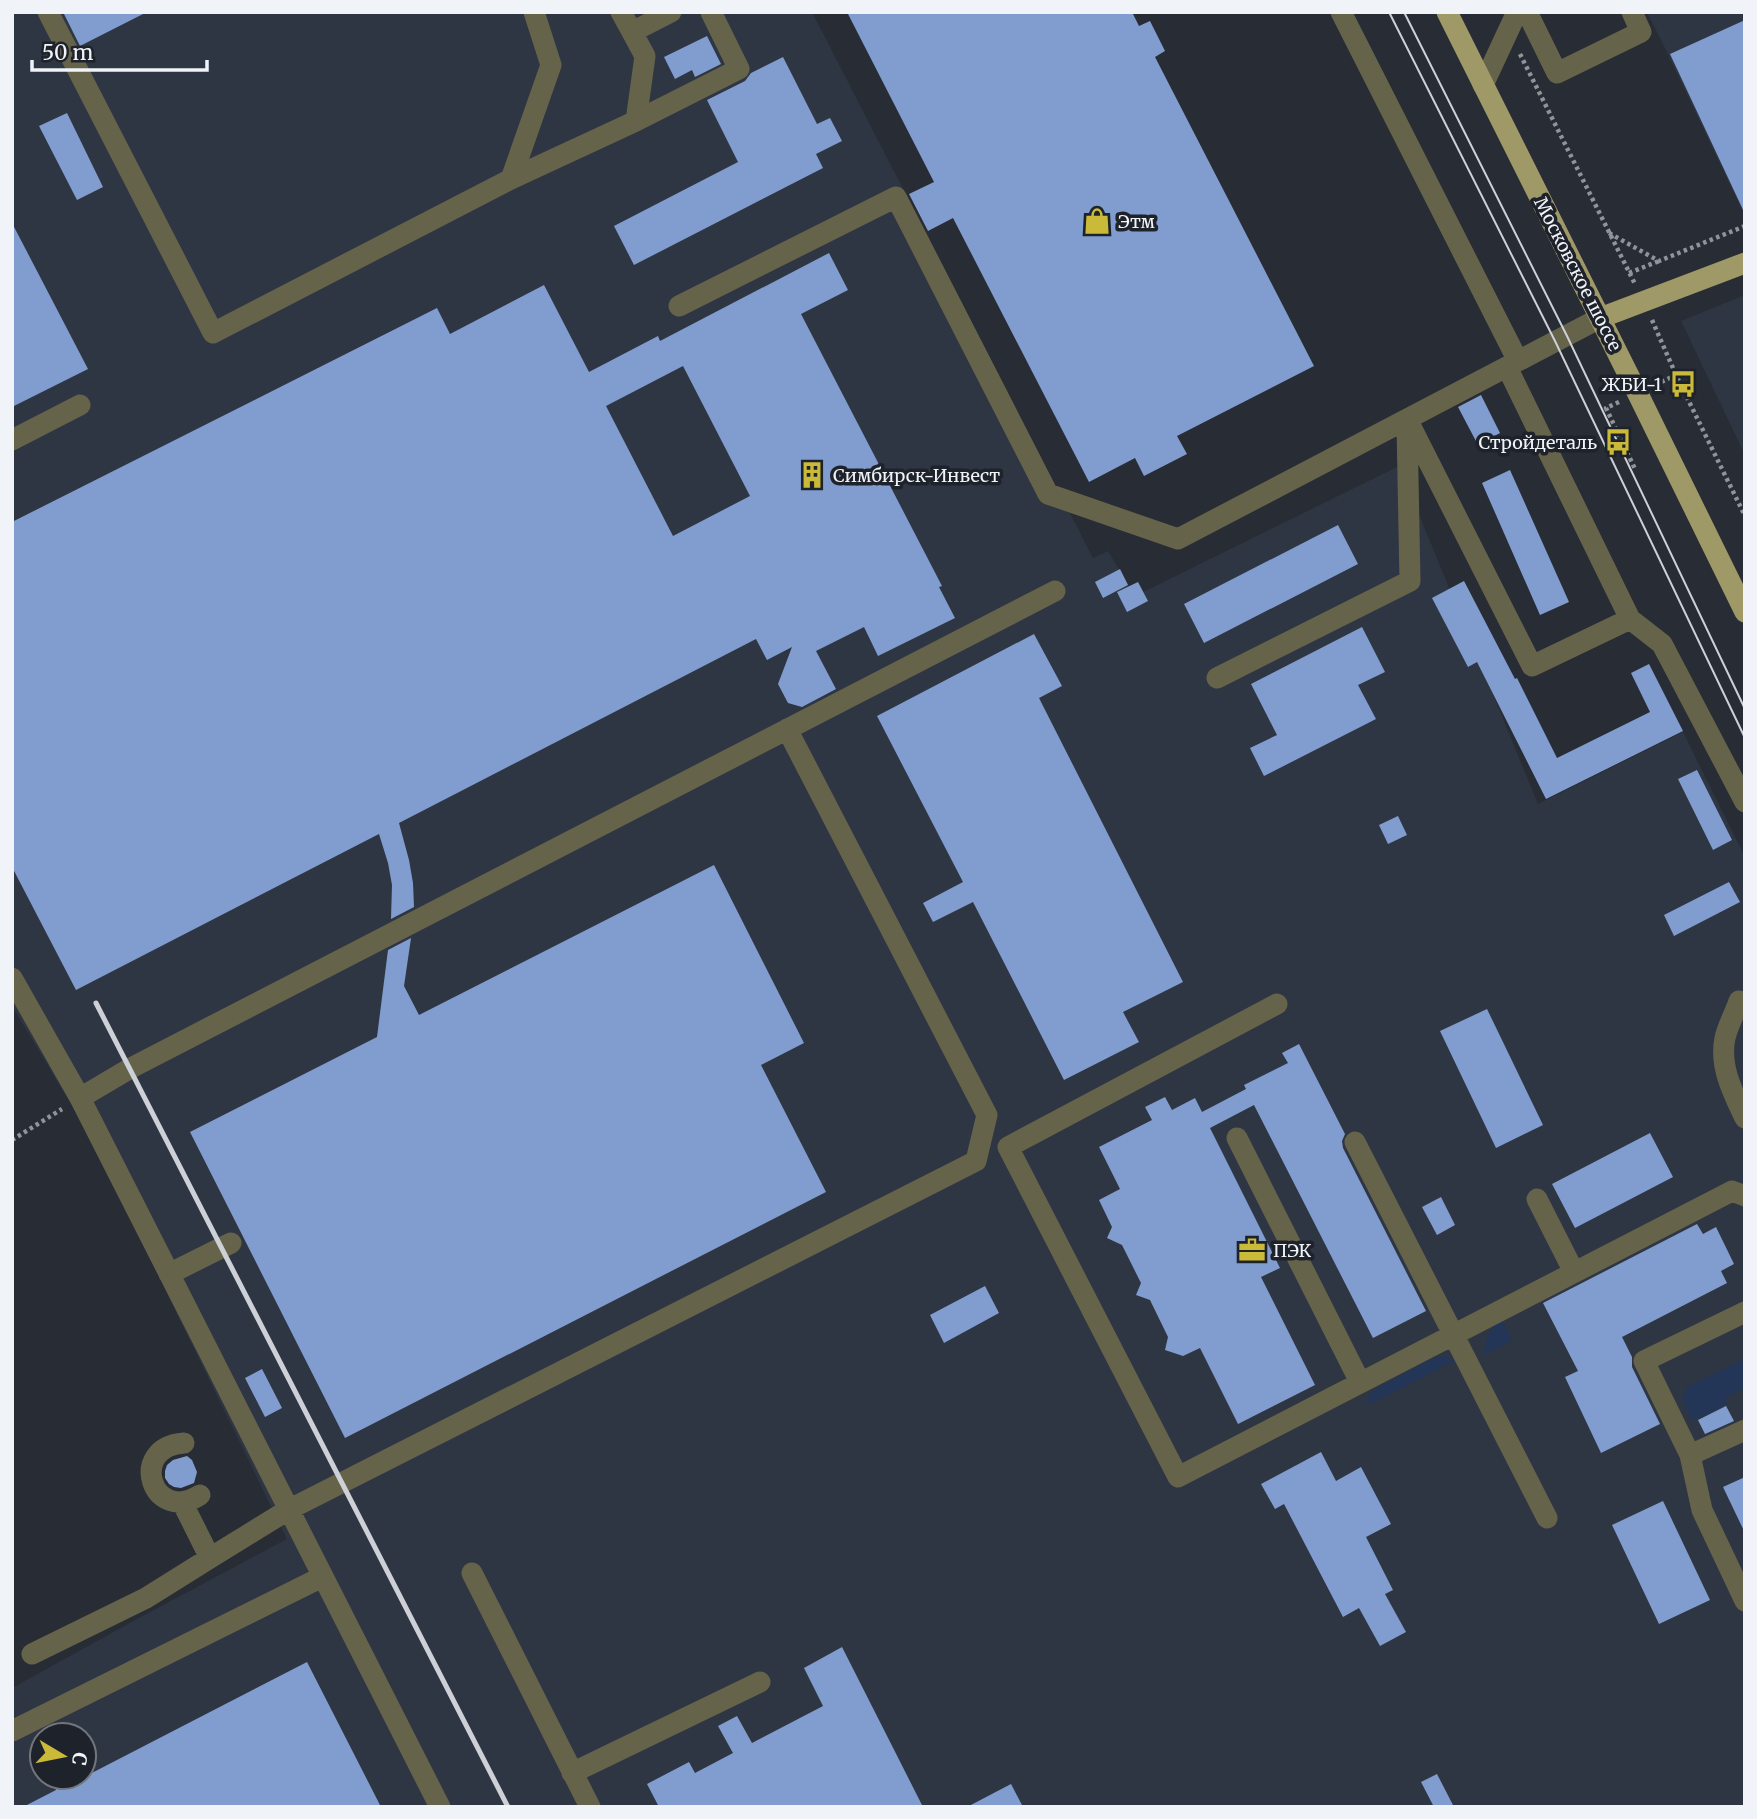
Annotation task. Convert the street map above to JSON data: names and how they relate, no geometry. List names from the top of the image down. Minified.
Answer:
{"streets":{"main road":["Московское шоссе"]},"places":{"shop":["Этм"],"bus stop":["ЖБИ-1","Стройдеталь"],"building":["Симбирск-Инвест"],"office":["ПЭК"]},"scale_bar":"50 m","north":"right"}
